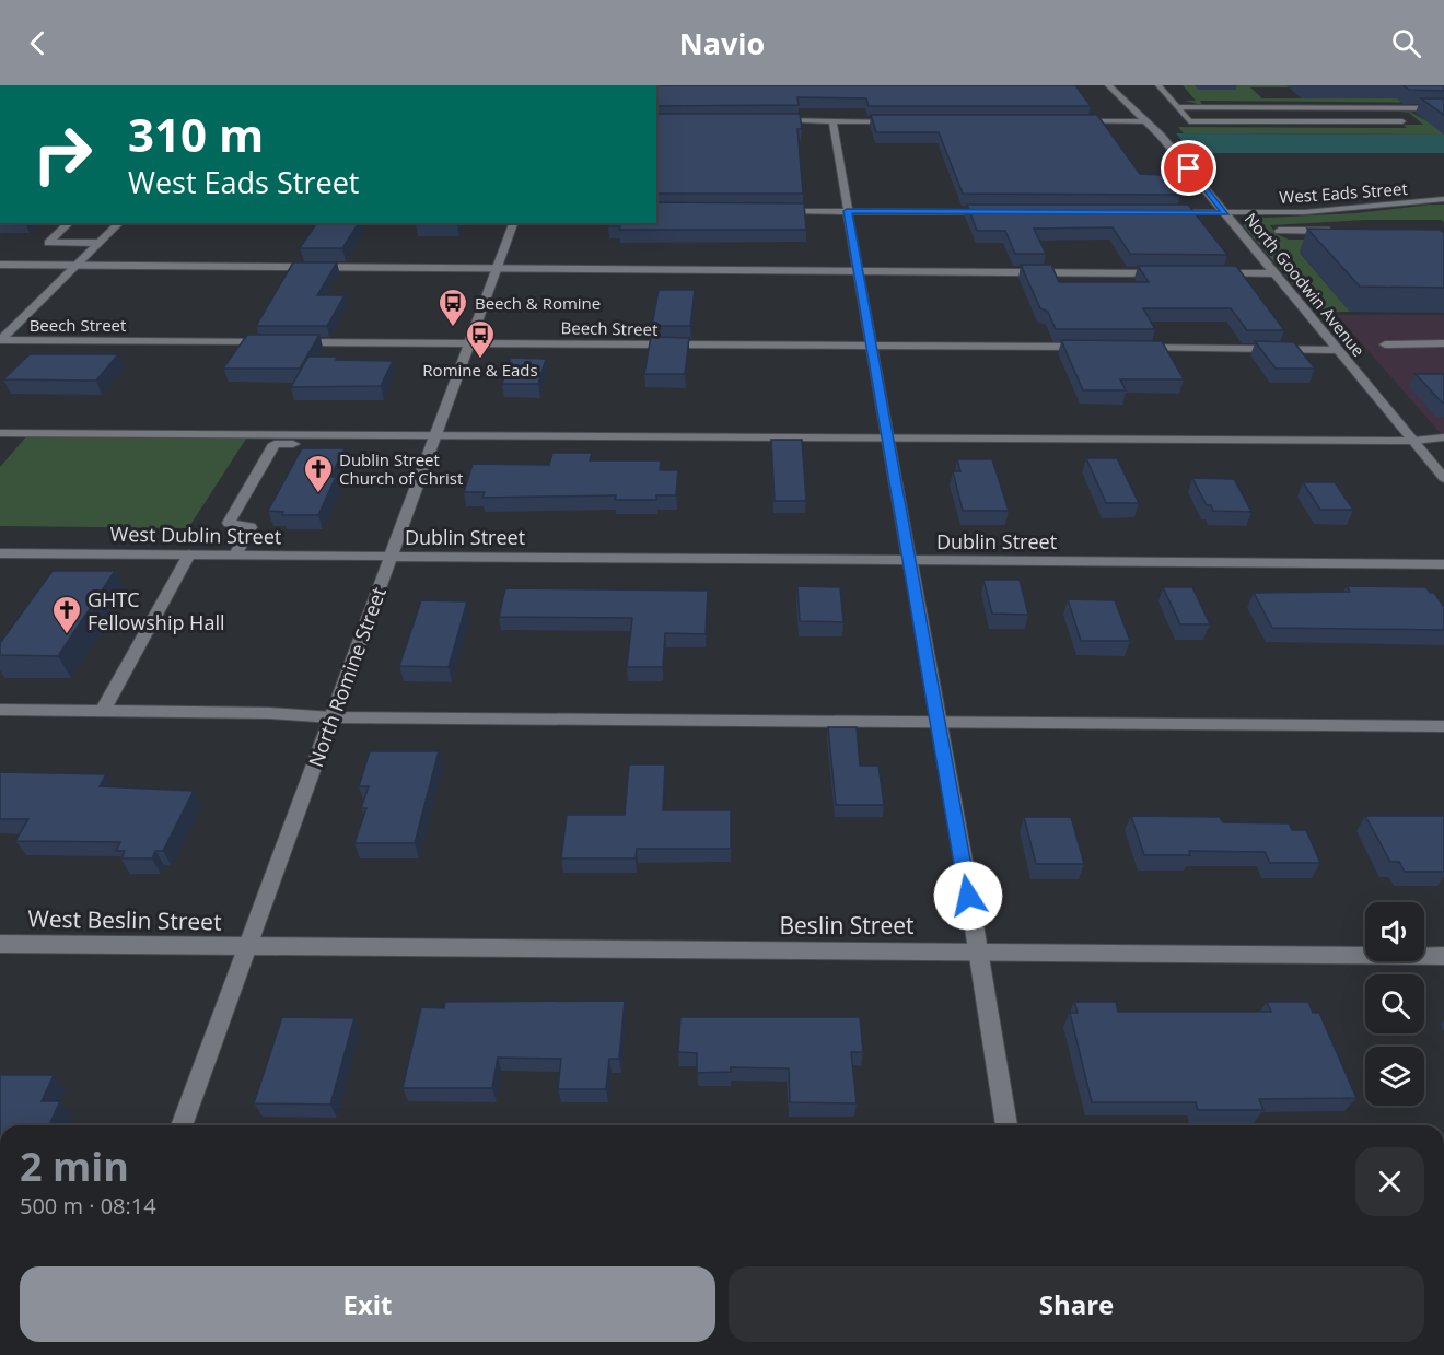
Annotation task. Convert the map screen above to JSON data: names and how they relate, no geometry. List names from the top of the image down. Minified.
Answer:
{"streets":{"street":["West Eads Street","North Goodwin Avenue","Beech Street","West Dublin Street","Dublin Street","North Romine Street","West Beslin Street","Beslin Street"]},"crossings":[["West Eads Street","North Goodwin Avenue"],["Beech Street","North Romine Street"],["West Dublin Street","Dublin Street"],["West Dublin Street","North Romine Street"],["Dublin Street","North Romine Street"],["North Romine Street","West Beslin Street"],["North Romine Street","Beslin Street"],["West Beslin Street","Beslin Street"]],"places":{"bus stop":["Beech & Romine","Romine & Eads"],"church":["Dublin Street Church of Christ","GHTC Fellowship Hall"]},"page":{"header":"Navio","turn":["310 m","West Eads Street"],"heading":["2 min","500 m · 08:14"],"buttons":["Exit","Share"]}}
